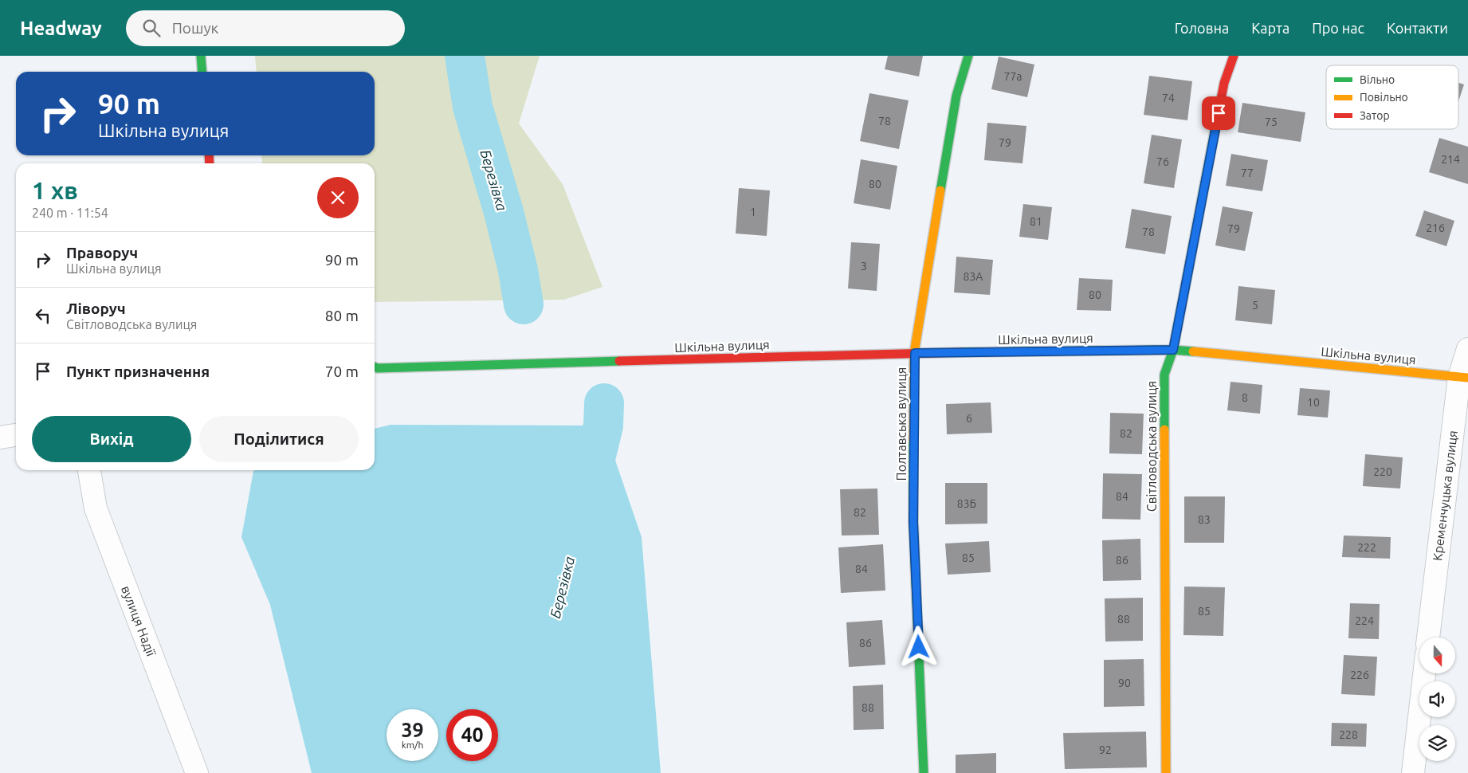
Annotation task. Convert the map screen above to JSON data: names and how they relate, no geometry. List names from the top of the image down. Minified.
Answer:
{"streets":{"street":["Шкільна вулиця","Полтавська вулиця","Світловодська вулиця","Кременчуцька вулиця","вулиця Надії"]},"crossings":[["Шкільна вулиця","Полтавська вулиця"],["Шкільна вулиця","Світловодська вулиця"],["Шкільна вулиця","Кременчуцька вулиця"]],"water":["Березівка"],"house_numbers":["77а","74","78","75","79","214","76","77","80","1","81","216","79","78","3","83А","80","5","8","10","6","82","220","84","83Б","82","83","222","85","86","84","85","88","224","86","226","90","88","228","92"],"legend":["Вільно","Повільно","Затор"],"north":"bottom","page":{"header":"Headway","search":"Пошук","nav":["Головна","Карта","Про нас","Контакти"],"turn":["90 m","Шкільна вулиця"],"heading":["1 хв","240 m · 11:54"],"list":[{"name":"Праворуч","note":"Шкільна вулиця","value":"90 m"},{"name":"Ліворуч","note":"Світловодська вулиця","value":"80 m"},{"name":"Пункт призначення","value":"70 m"}],"buttons":["Вихід","Поділитися"],"speed":"39 km/h","limit":"40"}}
